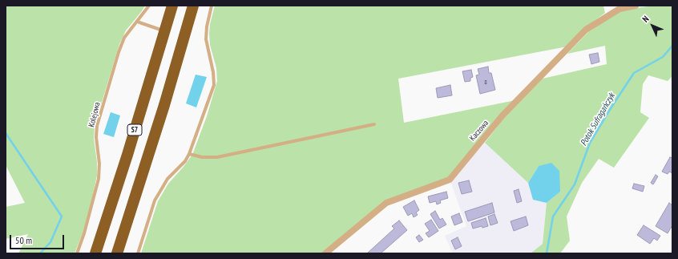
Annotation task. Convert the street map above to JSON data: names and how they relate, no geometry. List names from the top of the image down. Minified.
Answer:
{"streets":{"highway":["S7"],"street":["Kaczowa"],"lane":["Kolejowa"]},"water":["Potok Sufragańczyk"],"house_numbers":["8"],"scale_bar":"50 m","north":"top left"}
